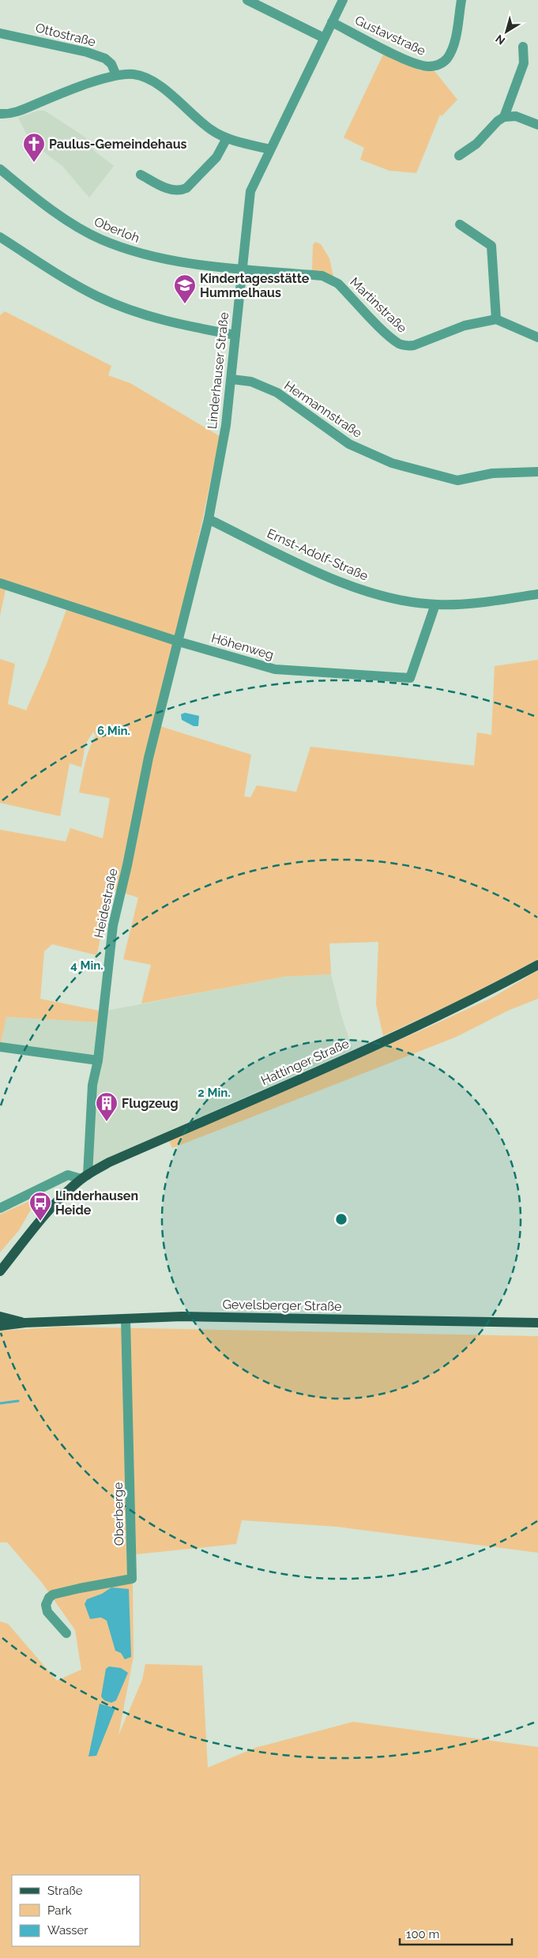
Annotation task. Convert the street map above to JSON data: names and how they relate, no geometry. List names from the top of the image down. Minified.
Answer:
{"streets":{"main road":["Hattinger Straße","Gevelsberger Straße"],"street":["Ottostraße","Gustavstraße","Oberloh","Martinstraße","Linderhauser Straße","Hermannstraße","Ernst-Adolf-Straße","Höhenweg","Heidestraße","Oberberge"]},"crossings":[["Gustavstraße","Linderhauser Straße"],["Oberloh","Martinstraße"],["Oberloh","Linderhauser Straße"],["Martinstraße","Linderhauser Straße"],["Linderhauser Straße","Hermannstraße"],["Linderhauser Straße","Ernst-Adolf-Straße"],["Linderhauser Straße","Höhenweg"],["Linderhauser Straße","Heidestraße"],["Ernst-Adolf-Straße","Höhenweg"],["Höhenweg","Heidestraße"],["Heidestraße","Hattinger Straße"],["Gevelsberger Straße","Oberberge"]],"places":{"church":["Paulus-Gemeindehaus"],"school or university":["Kindertagesstätte Hummelhaus"],"building":["Flugzeug"],"bus stop":["Linderhausen Heide"]},"legend":["Straße","Park","Wasser"],"scale_bar":"100 m","north":"bottom left","rings":["6 Min.","4 Min.","2 Min."]}
